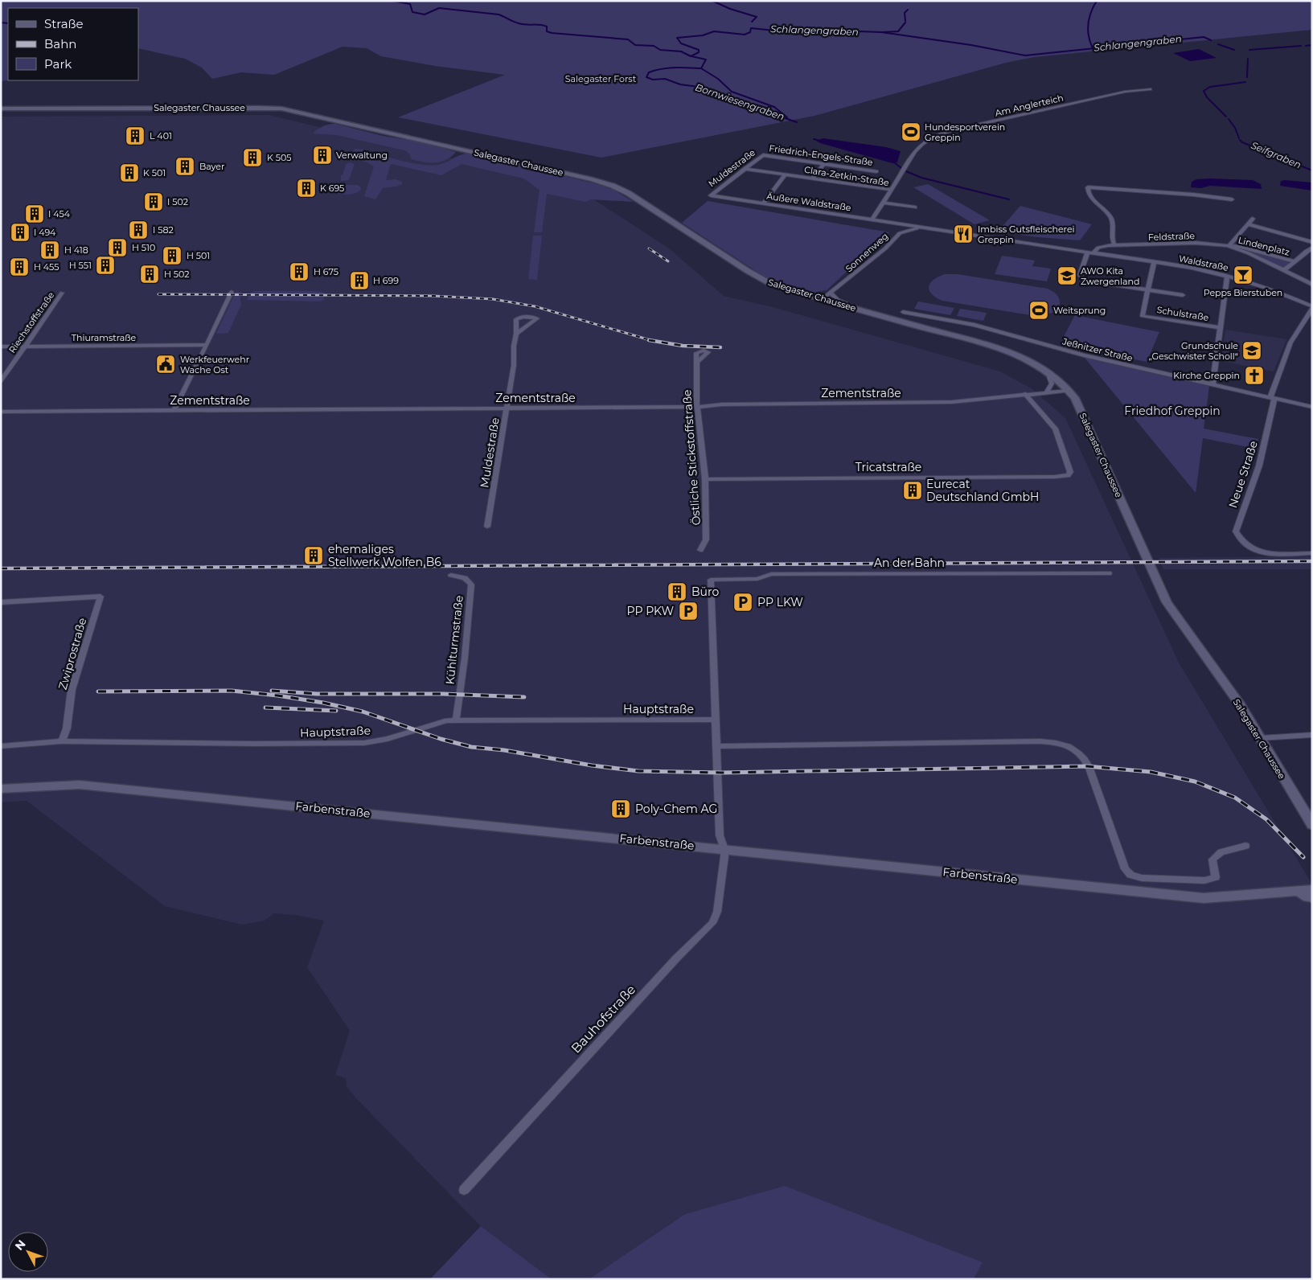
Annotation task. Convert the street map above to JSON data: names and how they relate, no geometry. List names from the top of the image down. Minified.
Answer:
{"streets":{"main road":["Salegaster Chaussee","Farbenstraße"],"street":["Am Anglerteich","Friedrich-Engels-Straße","Muldestraße","Clara-Zetkin-Straße","Äußere Waldstraße","Feldstraße","Lindenplatz","Sonnenweg","Waldstraße","Schulstraße","Riechstoffstraße","Thiuramstraße","Jeßnitzer Straße","Zementstraße","Östliche Stickstoffstraße","Tricatstraße","Neue Straße","An der Bahn","Kühlturmstraße","Zwiprostraße","Hauptstraße","Bauhofstraße"]},"crossings":[["Am Anglerteich","Clara-Zetkin-Straße"],["Salegaster Chaussee","Sonnenweg"],["Salegaster Chaussee","Zementstraße"],["Friedrich-Engels-Straße","Muldestraße"],["Muldestraße","Clara-Zetkin-Straße"],["Muldestraße","Äußere Waldstraße"],["Muldestraße","Zementstraße"],["Clara-Zetkin-Straße","Äußere Waldstraße"],["Äußere Waldstraße","Sonnenweg"],["Äußere Waldstraße","Waldstraße"],["Feldstraße","Lindenplatz"],["Feldstraße","Waldstraße"],["Waldstraße","Neue Straße"],["Riechstoffstraße","Thiuramstraße"],["Jeßnitzer Straße","Neue Straße"],["Zementstraße","Östliche Stickstoffstraße"],["Zementstraße","Tricatstraße"],["Östliche Stickstoffstraße","Tricatstraße"],["An der Bahn","Hauptstraße"],["Kühlturmstraße","Hauptstraße"],["Zwiprostraße","Hauptstraße"],["Farbenstraße","Bauhofstraße"]],"water":["Schlangengraben","Bornwiesengraben","Seifgraben"],"parks":["Salegaster Forst","Friedhof Greppin"],"places":{"sports":["Hundesportverein Greppin","Weitsprung"],"building":["L 401","Verwaltung","K 505","Bayer","K 501","K 695","I 502","I 454","I 582","I 494","H 510","H 418","H 501","H 551","H 455","H 675","H 502","H 699","Eurecat Deutschland GmbH","ehemaliges Stellwerk Wolfen B6","Büro","Poly-Chem AG"],"restaurant":["Imbiss Gutsfleischerei Greppin"],"bar":["Pepps Bierstuben"],"school or university":["AWO Kita Zwergenland","Grundschule „Geschwister Scholl“"],"public building":["Werkfeuerwehr Wache Ost"],"church":["Kirche Greppin"],"parking":["PP LKW","PP PKW"]},"legend":["Straße","Bahn","Park"],"north":"top left"}
